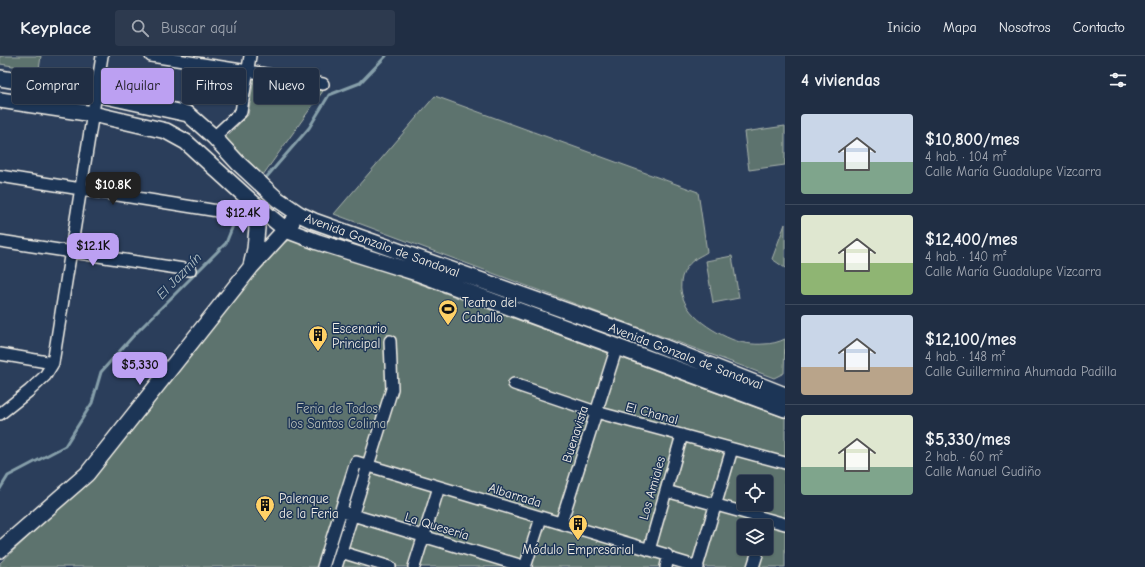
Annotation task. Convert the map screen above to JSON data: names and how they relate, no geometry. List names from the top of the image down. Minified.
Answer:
{"streets":{"main road":["Avenida Gonzalo de Sandoval"],"street":["El Chanal","Buenavista","Los Amiales","Albarrada","La Quesería"]},"crossings":[["El Chanal","Buenavista"],["El Chanal","Los Amiales"],["Buenavista","Albarrada"],["Los Amiales","Albarrada"],["Albarrada","La Quesería"]],"water":["El Jazmín"],"parks":["Feria de Todos los Santos Colima"],"places":{"sports":["Teatro del Caballo"],"building":["Escenario Principal","Palenque de la Feria","Módulo Empresarial"]},"page":{"header":"Keyplace","search":"Buscar aquí","nav":["Inicio","Mapa","Nosotros","Contacto"],"heading":"4 viviendas","chip":["Comprar","Alquilar","Filtros","Nuevo"],"list":[{"name":"$10,800/mes","note":"4 hab. · 104 m² · Calle María Guadalupe Vizcarra"},{"name":"$12,400/mes","note":"4 hab. · 140 m² · Calle María Guadalupe Vizcarra"},{"name":"$12,100/mes","note":"4 hab. · 148 m² · Calle Guillermina Ahumada Padilla"},{"name":"$5,330/mes","note":"2 hab. · 60 m² · Calle Manuel Gudiño"}],"price":["$10.8K","$12.4K","$12.1K","$5,330"]}}
